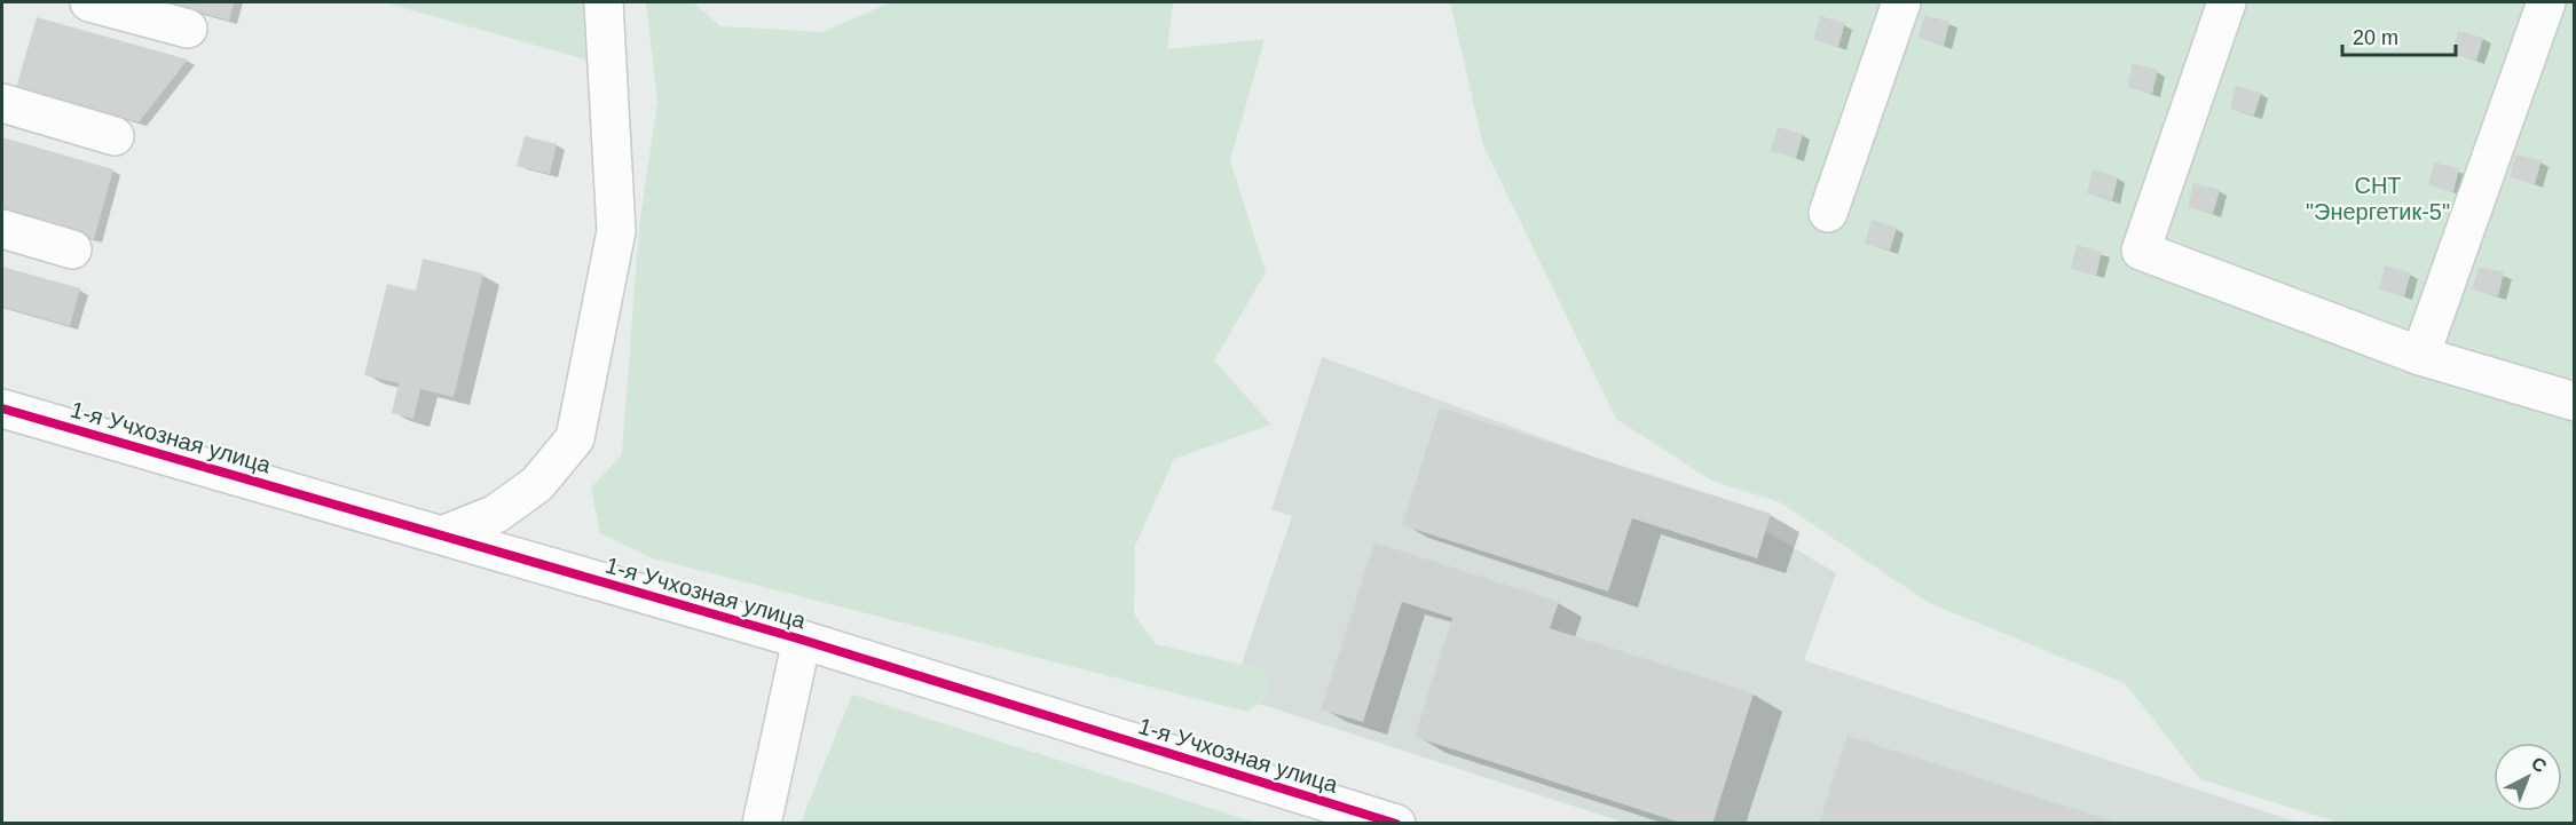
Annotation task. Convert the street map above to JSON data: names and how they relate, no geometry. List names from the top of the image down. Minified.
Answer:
{"streets":{"street":["1-я Учхозная улица"]},"parks":["СНТ \"Энергетик-5\""],"scale_bar":"20 m","north":"top right"}
